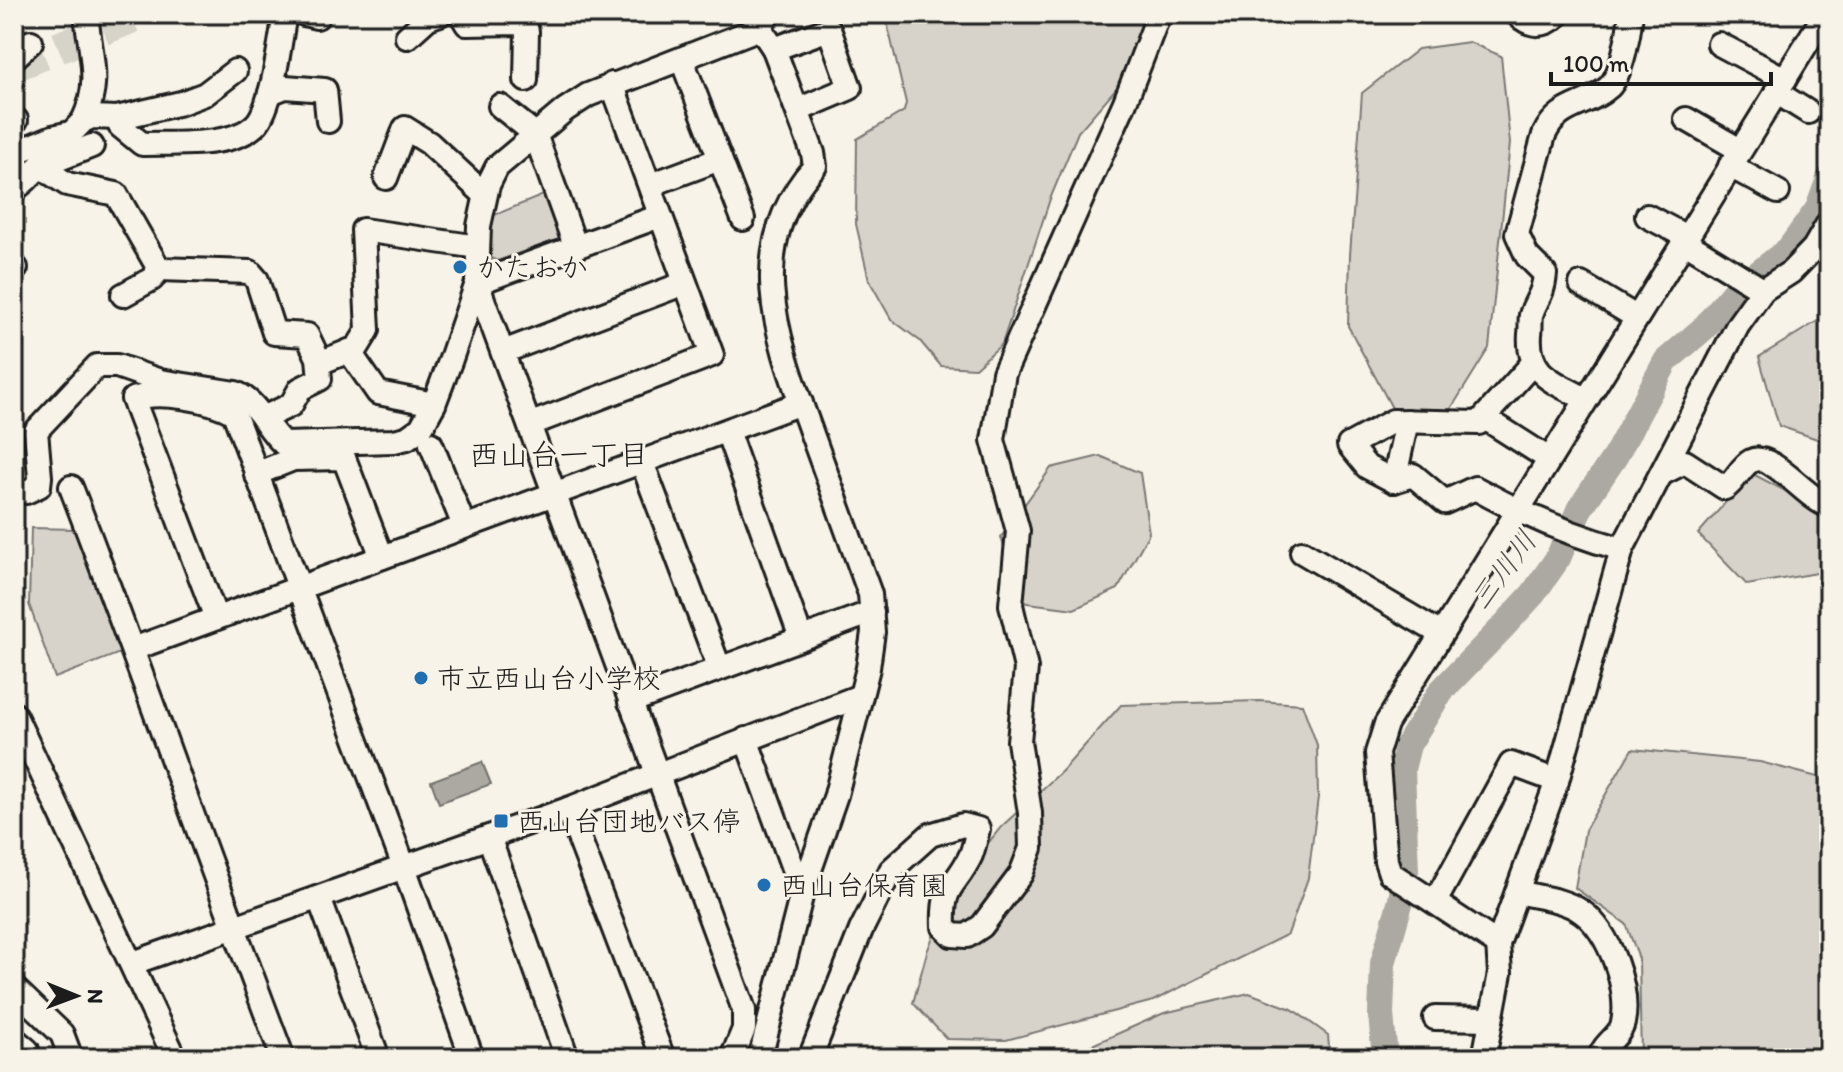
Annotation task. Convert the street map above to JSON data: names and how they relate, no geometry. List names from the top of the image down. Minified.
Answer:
{"districts":["西山台一丁目"],"water":["三川川"],"places":{"other":["かたおか","市立西山台小学校","西山台保育園"],"transit":["西山台団地バス停"]},"scale_bar":"100 m","north":"right"}
